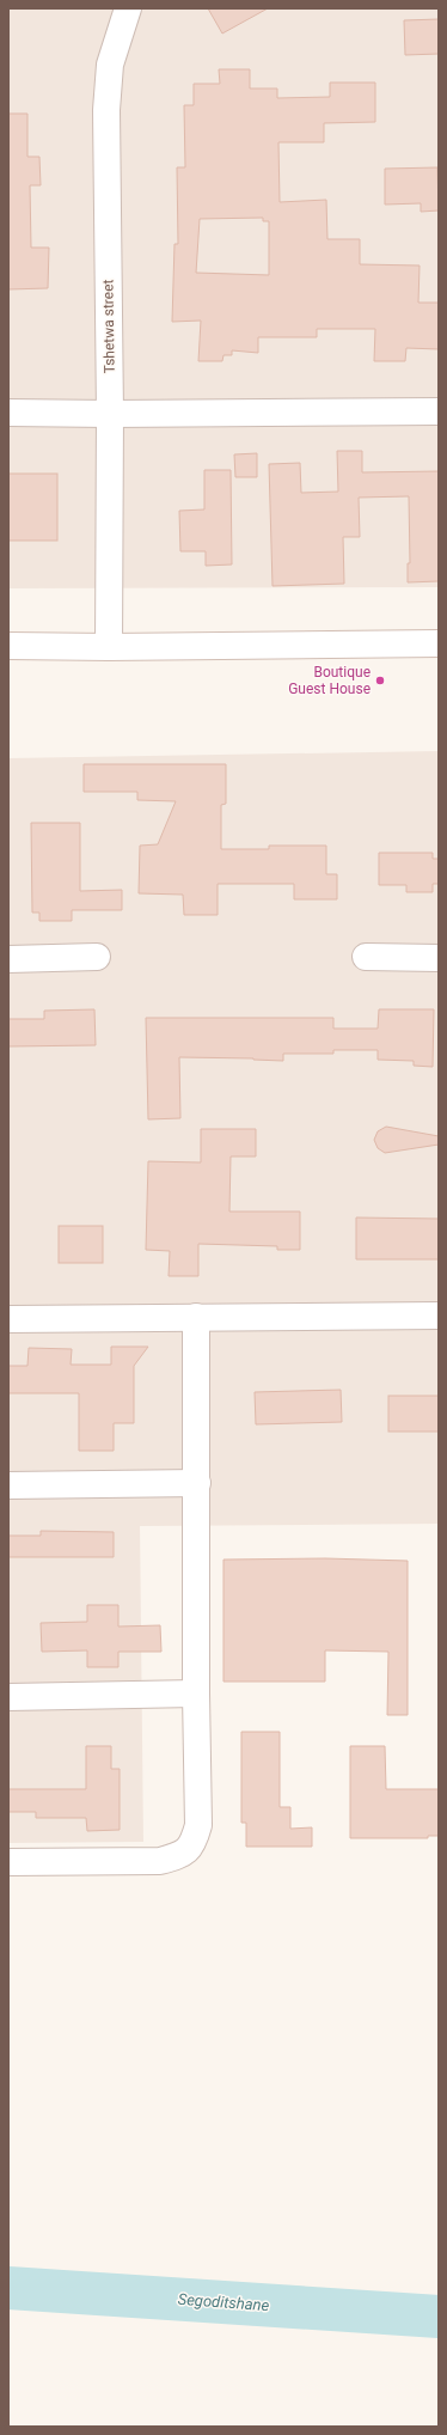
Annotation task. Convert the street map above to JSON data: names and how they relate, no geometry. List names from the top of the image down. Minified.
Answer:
{"streets":{"street":["Tshetwa street"]},"water":["Segoditshane"],"places":["Boutique Guest House"]}
